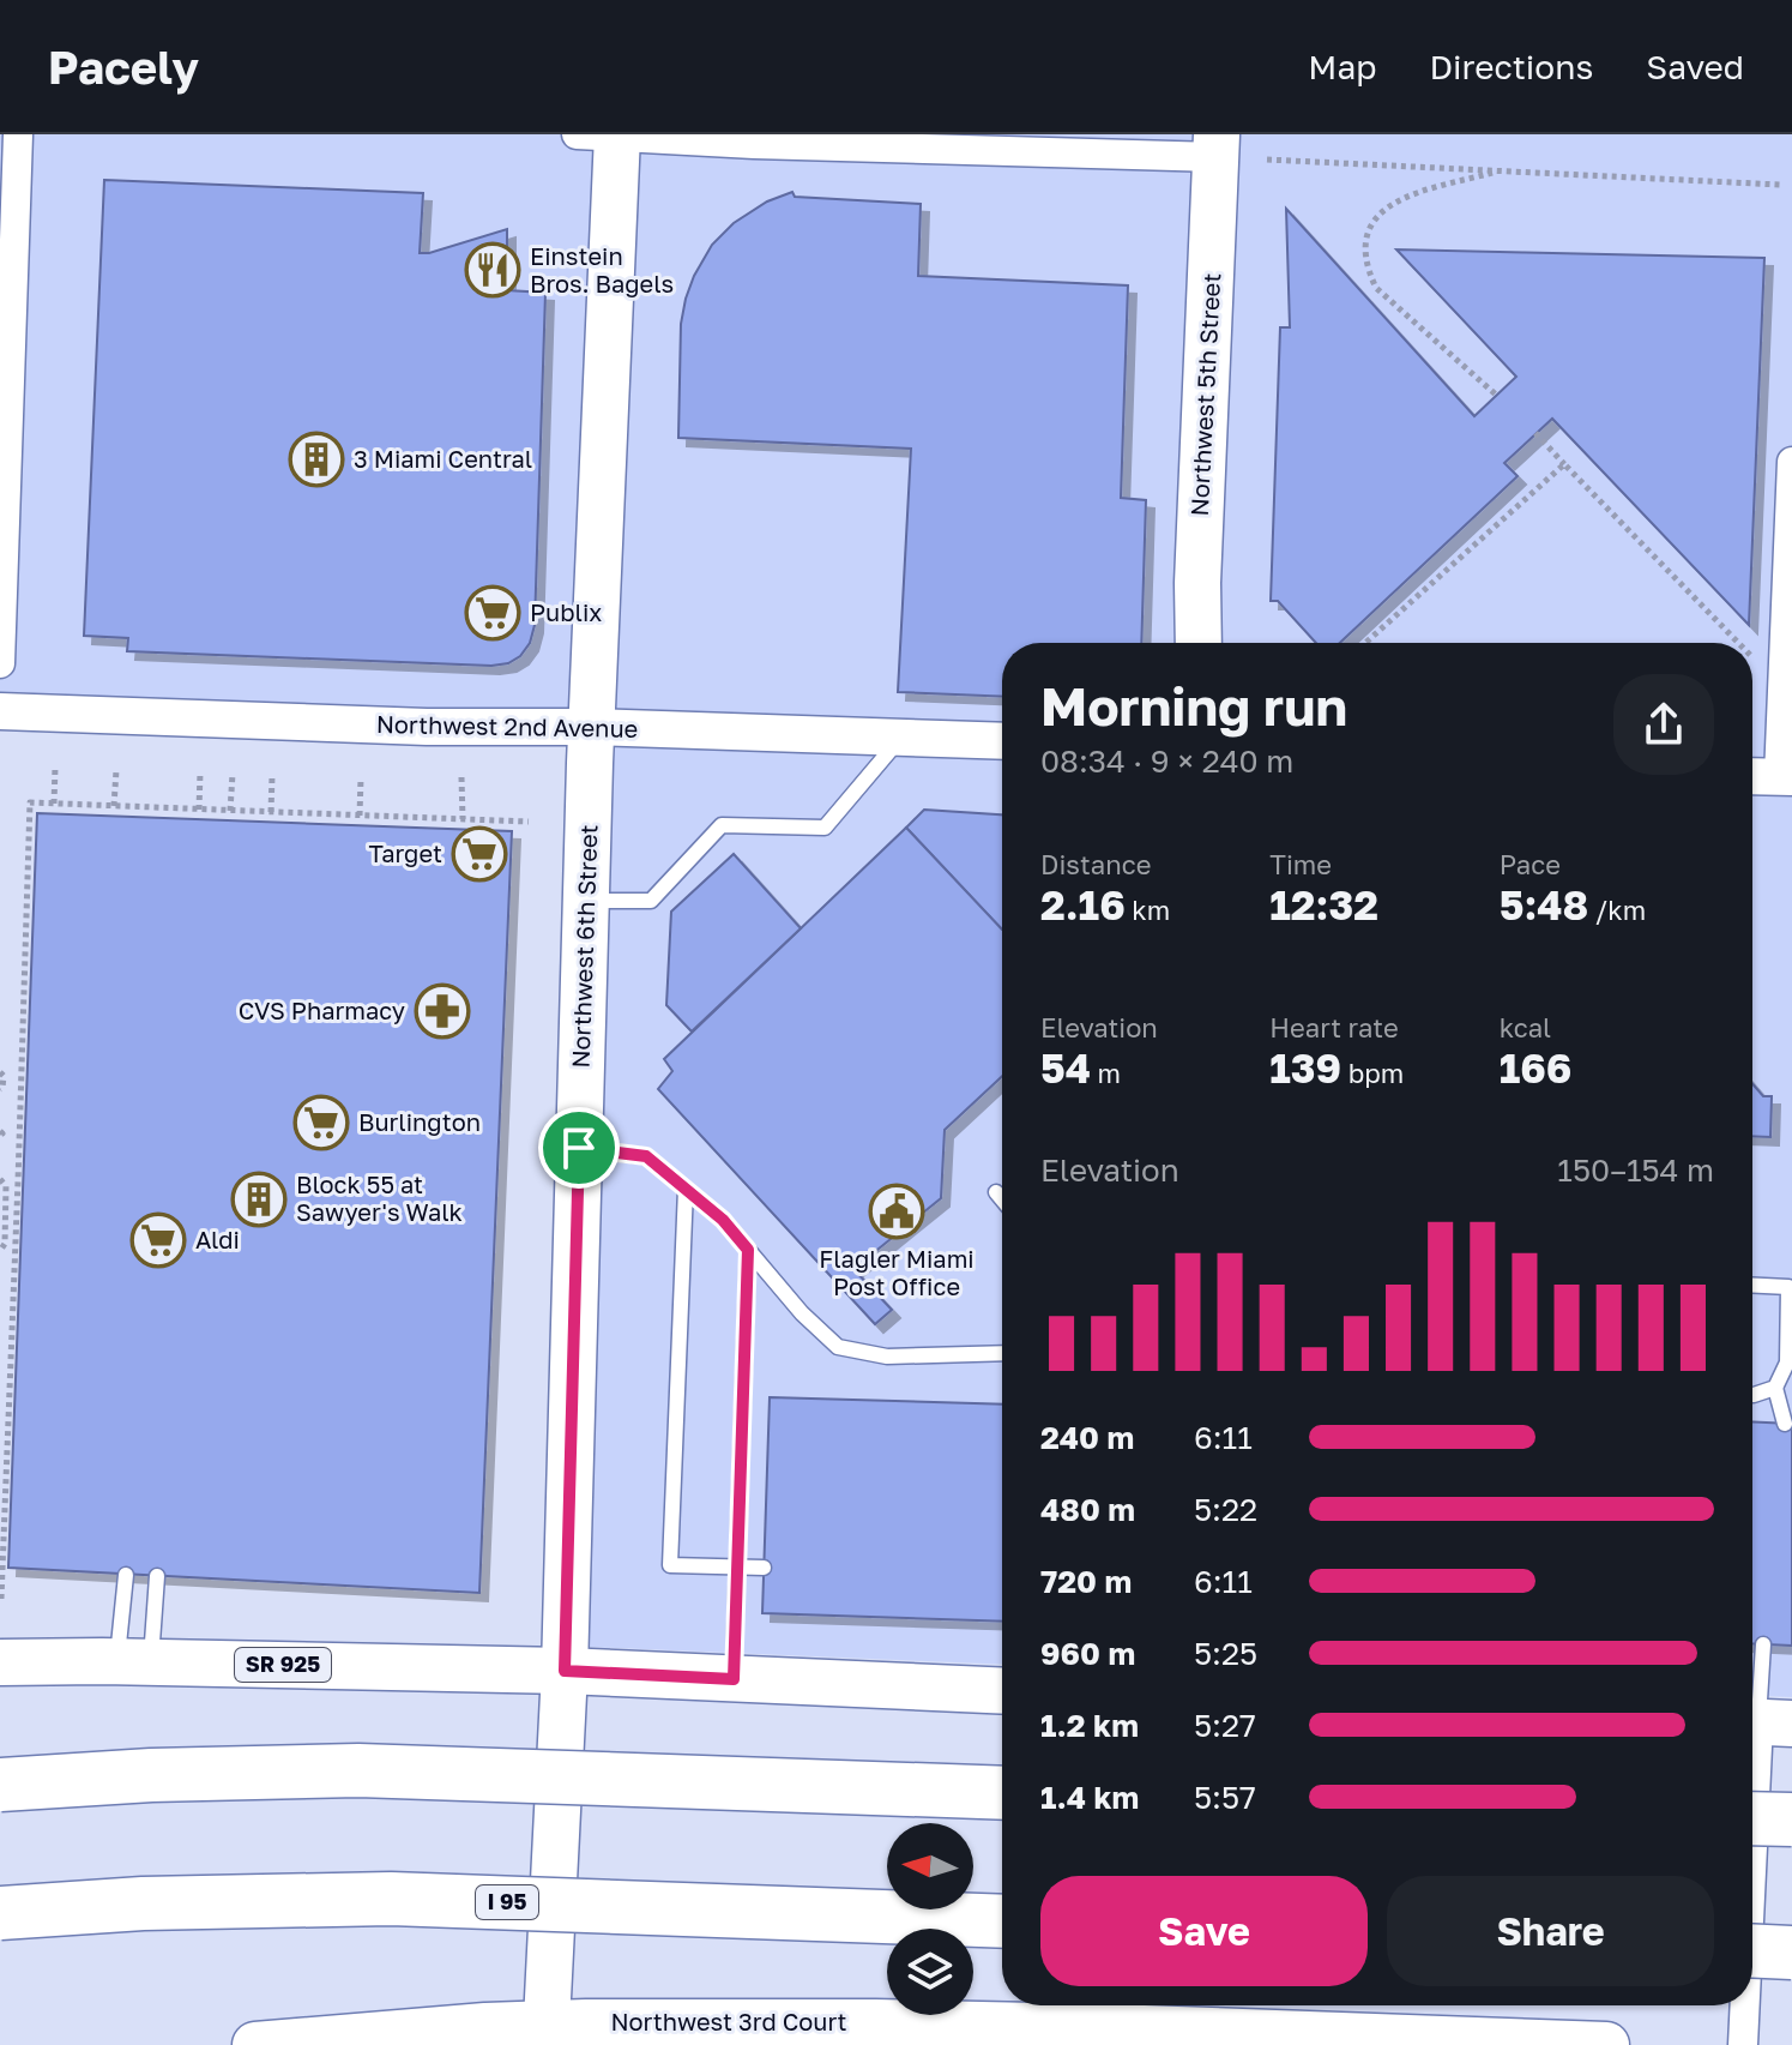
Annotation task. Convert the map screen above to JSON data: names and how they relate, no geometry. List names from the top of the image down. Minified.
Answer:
{"streets":{"highway":["I 95"],"main road":["Northwest 5th Street","Northwest 6th Street","SR 925","Northwest 3rd Court"],"street":["Northwest 2nd Avenue"]},"crossings":[["Northwest 2nd Avenue","Northwest 6th Street"],["Northwest 6th Street","SR 925"],["Northwest 6th Street","Northwest 3rd Court"]],"places":{"restaurant":["Einstein Bros. Bagels"],"building":["3 Miami Central","Block 55 at Sawyer's Walk"],"supermarket":["Publix","Target","Burlington","Aldi"],"pharmacy":["CVS Pharmacy"],"public building":["Flagler Miami Post Office"]},"north":"left","page":{"header":"Pacely","nav":["Map","Directions","Saved"],"heading":["Morning run","08:34 · 9 × 240 m"],"stats":[["Distance","2.16 km"],["Time","12:32"],["Pace","5:48 /km"],["Elevation","54 m"],["Heart rate","139 bpm"],["kcal","166"]],"chart":["Elevation","150–154 m"],"list":[{"name":"240 m","note":"6:11"},{"name":"480 m","note":"5:22"},{"name":"720 m","note":"6:11"},{"name":"960 m","note":"5:25"},{"name":"1.2 km","note":"5:27"},{"name":"1.4 km","note":"5:57"}],"buttons":["Save","Share"]}}
